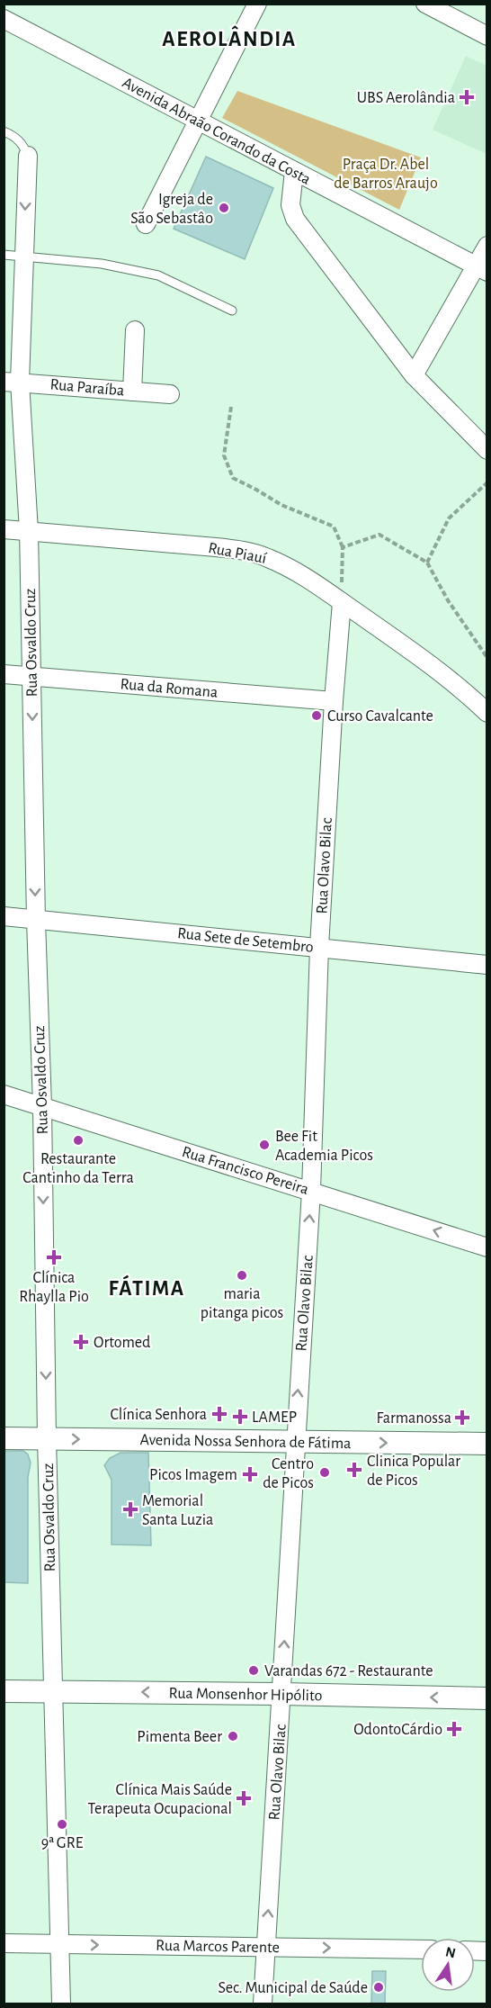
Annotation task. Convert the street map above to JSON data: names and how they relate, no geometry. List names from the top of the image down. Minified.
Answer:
{"streets":{"street":["Avenida Abraão Corando da Costa","Rua Paraíba","Rua Piauí","Rua Osvaldo Cruz","Rua da Romana","Rua Olavo Bilac","Rua Sete de Setembro","Rua Francisco Pereira","Avenida Nossa Senhora de Fátima","Rua Monsenhor Hipólito","Rua Marcos Parente"]},"crossings":[["Rua Paraíba","Rua Osvaldo Cruz"],["Rua Piauí","Rua Osvaldo Cruz"],["Rua Piauí","Rua Olavo Bilac"],["Rua Osvaldo Cruz","Rua da Romana"],["Rua Osvaldo Cruz","Rua Sete de Setembro"],["Rua Osvaldo Cruz","Rua Francisco Pereira"],["Rua Osvaldo Cruz","Avenida Nossa Senhora de Fátima"],["Rua Osvaldo Cruz","Rua Monsenhor Hipólito"],["Rua Osvaldo Cruz","Rua Marcos Parente"],["Rua da Romana","Rua Olavo Bilac"],["Rua Olavo Bilac","Rua Sete de Setembro"],["Rua Olavo Bilac","Rua Francisco Pereira"],["Rua Olavo Bilac","Avenida Nossa Senhora de Fátima"],["Rua Olavo Bilac","Rua Monsenhor Hipólito"],["Rua Olavo Bilac","Rua Marcos Parente"]],"one_way":["Rua Osvaldo Cruz","Rua Olavo Bilac","Rua Francisco Pereira","Avenida Nossa Senhora de Fátima","Rua Monsenhor Hipólito","Rua Marcos Parente"],"districts":["AEROLÂNDIA","FÁTIMA"],"parks":["Praça Dr. Abel de Barros Araujo"],"places":{"health":["UBS Aerolândia","Clínica Rhaylla Pio","Ortomed","Clínica Senhora","LAMEP","Farmanossa","Clinica Popular de Picos","Picos Imagem","Memorial Santa Luzia","OdontoCárdio","Clínica Mais Saúde Terapeuta Ocupacional"],"other":["Igreja de São Sebastâo","Curso Cavalcante","Restaurante Cantinho da Terra","Bee Fit Academia Picos","maria pitanga picos","Centro de Picos","Varandas 672 - Restaurante","Pimenta Beer","9ª GRE","Sec. Municipal de Saúde"]},"north":"top"}
